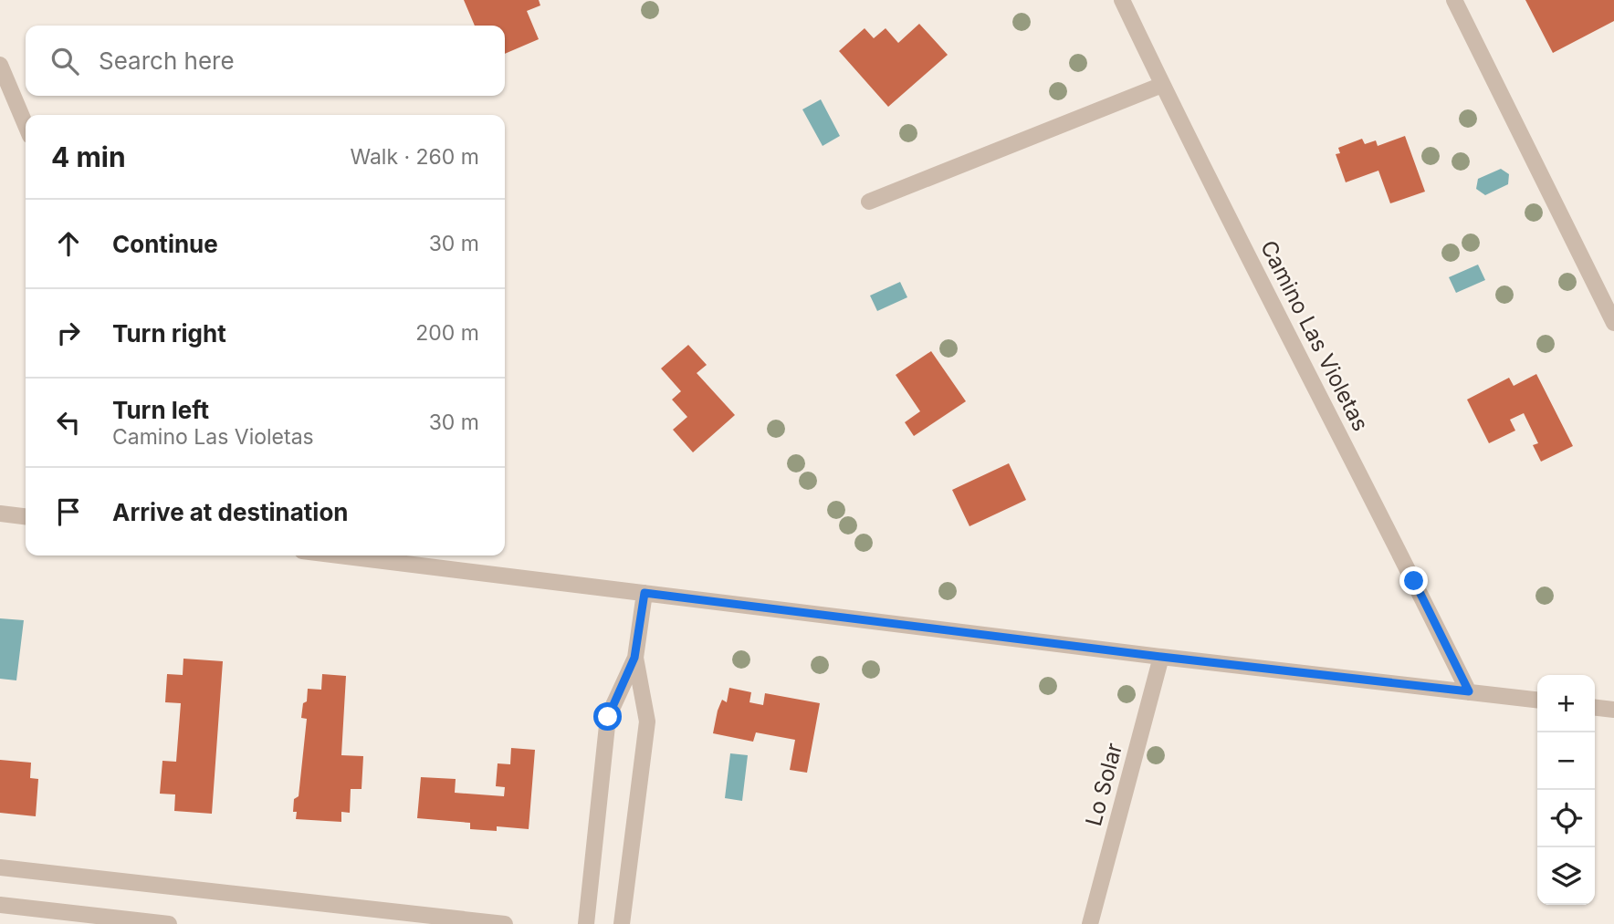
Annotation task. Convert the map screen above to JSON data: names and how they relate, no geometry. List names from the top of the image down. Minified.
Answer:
{"streets":{"street":["Camino Las Violetas","Lo Solar"]},"page":{"search":"Search here","heading":["4 min","Walk · 260 m"],"list":[["Continue","30 m"],["Turn right","200 m"],["Turn left","Camino Las Violetas","30 m"],"Arrive at destination"],"map_buttons":["+","−"]}}
